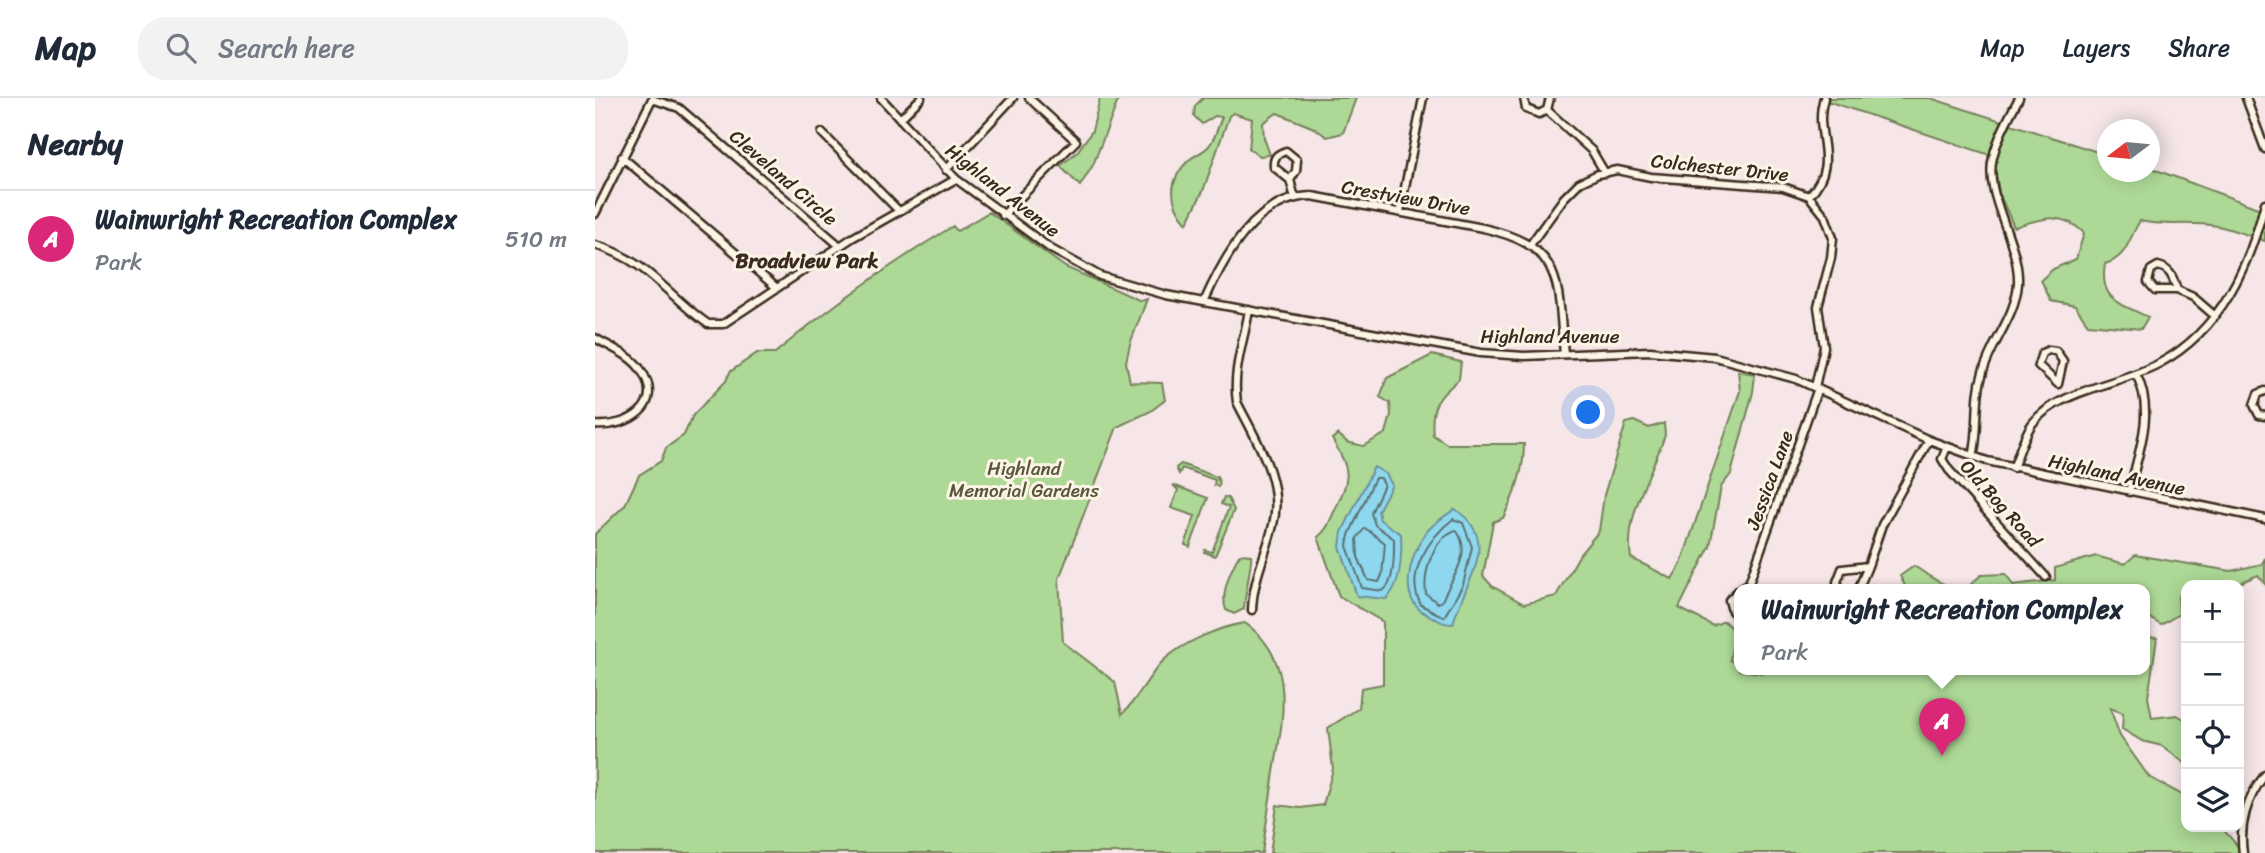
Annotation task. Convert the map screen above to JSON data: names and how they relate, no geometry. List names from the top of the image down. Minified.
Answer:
{"streets":{"street":["Colchester Drive","Cleveland Circle","Highland Avenue","Crestview Drive","Jessica Lane","Old Bog Road"]},"crossings":[["Colchester Drive","Highland Avenue"],["Colchester Drive","Crestview Drive"],["Colchester Drive","Jessica Lane"],["Highland Avenue","Crestview Drive"],["Highland Avenue","Jessica Lane"],["Highland Avenue","Old Bog Road"]],"districts":["Broadview Park"],"parks":["Highland Memorial Gardens"],"north":"left","page":{"header":"Map","search":"Search here","nav":["Map","Layers","Share"],"heading":"Nearby","list":[{"mark":"A","name":"Wainwright Recreation Complex","note":"Park","value":"510 m"}],"map_buttons":["+","−"],"popup":["Wainwright Recreation Complex","Park"],"pins":"A"}}
